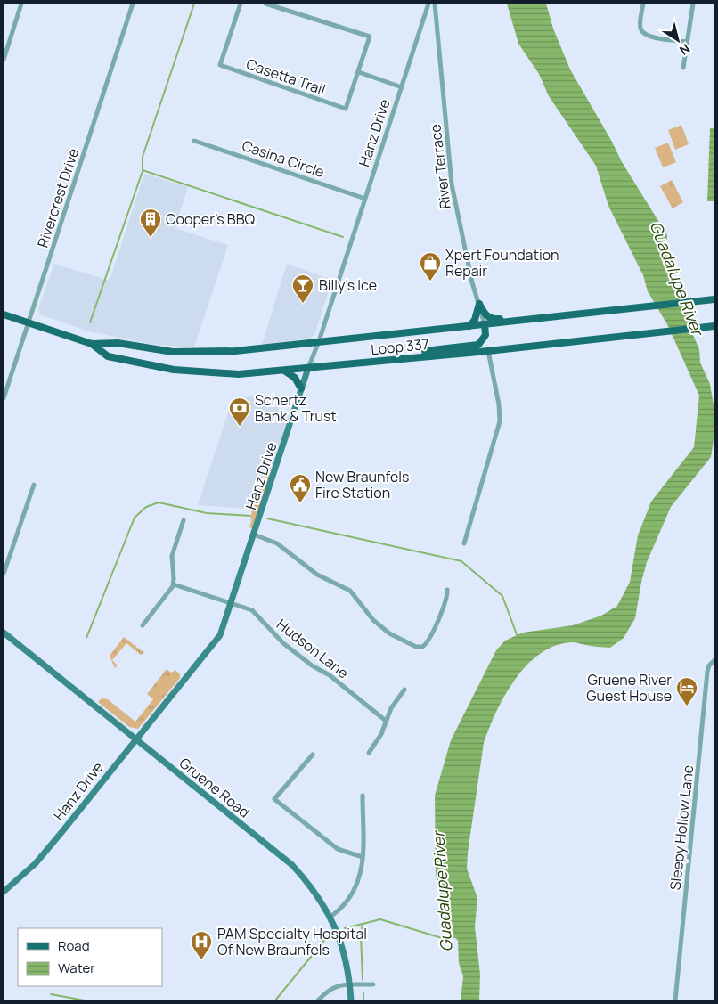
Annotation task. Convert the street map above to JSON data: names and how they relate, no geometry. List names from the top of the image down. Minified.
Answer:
{"streets":{"main road":["Loop 337"],"street":["Casetta Trail","Hanz Drive","Casina Circle","River Terrace","Rivercrest Drive","Hudson Lane","Gruene Road","Sleepy Hollow Lane"]},"crossings":[["Hanz Drive","Casina Circle"],["Hanz Drive","Loop 337"],["Hanz Drive","Hudson Lane"],["Hanz Drive","Gruene Road"],["River Terrace","Loop 337"],["Rivercrest Drive","Loop 337"]],"water":["Guadalupe River"],"places":{"building":["Cooper's BBQ"],"shop":["Xpert Foundation Repair"],"bar":["Billy's Ice"],"bank":["Schertz Bank & Trust"],"public building":["New Braunfels Fire Station"],"hotel":["Gruene River Guest House"],"hospital":["PAM Specialty Hospital Of New Braunfels"]},"legend":["Road","Water"],"north":"bottom right"}
